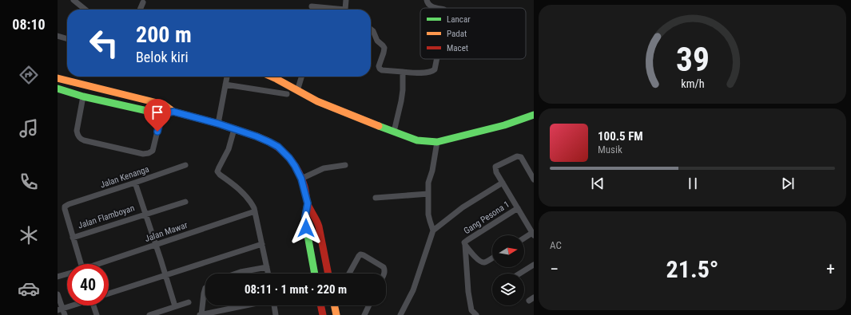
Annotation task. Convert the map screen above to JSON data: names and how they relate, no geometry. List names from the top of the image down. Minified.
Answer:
{"streets":{"street":["Jalan Kenanga","Jalan Flamboyan","Gang Pesona 1","Jalan Mawar"]},"crossings":[["Jalan Kenanga","Jalan Flamboyan"]],"legend":["Lancar","Padat","Macet"],"north":"right","page":{"tabs":"08:10","turn":["200 m","Belok kiri"],"song":["100.5 FM","Musik"],"tile":"AC","heat":["−","21.5°","+"],"limit":"40","trip":"08:11 · 1 mnt · 220 m","gauge":["39","km/h"]}}
